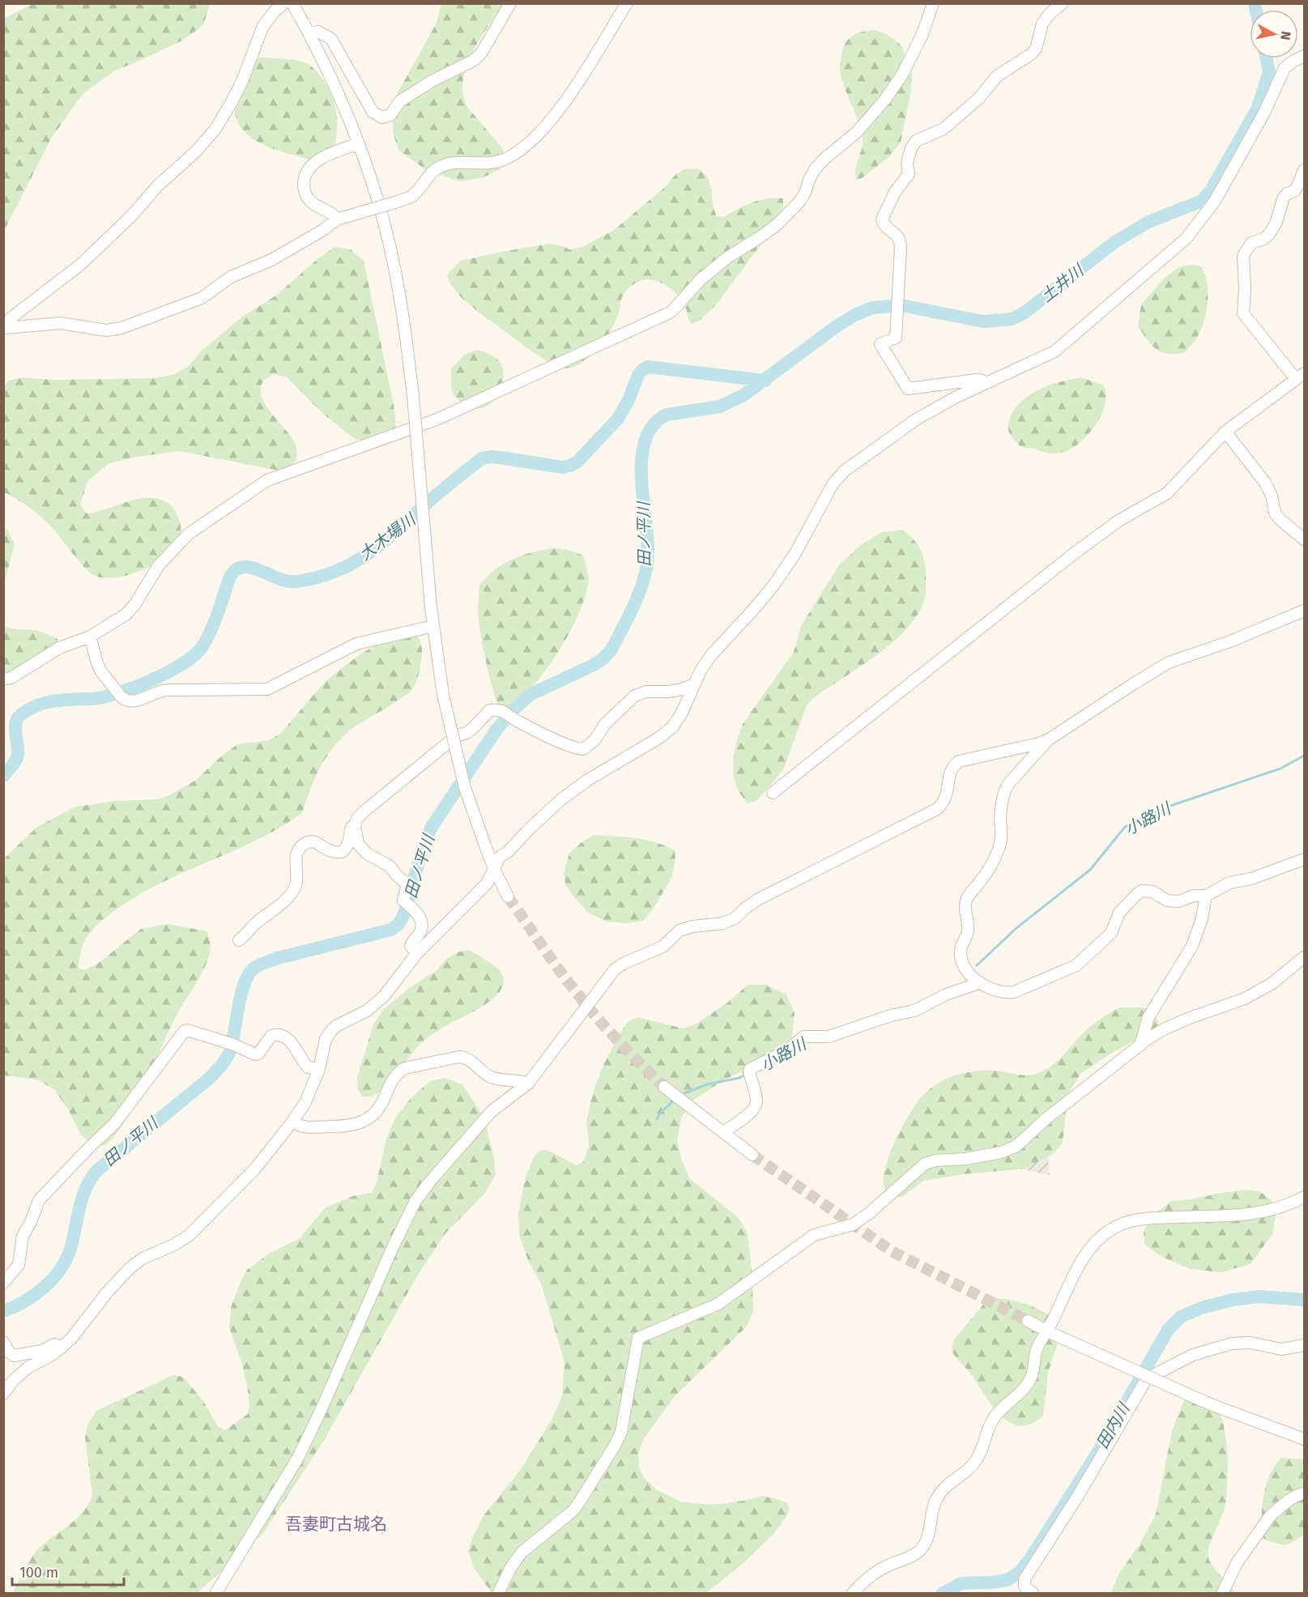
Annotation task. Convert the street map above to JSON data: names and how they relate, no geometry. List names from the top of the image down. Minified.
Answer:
{"districts":["吾妻町古城名"],"water":["土井川","田ノ平川","大木場川","小路川","田内川"],"scale_bar":"100 m","north":"right"}
